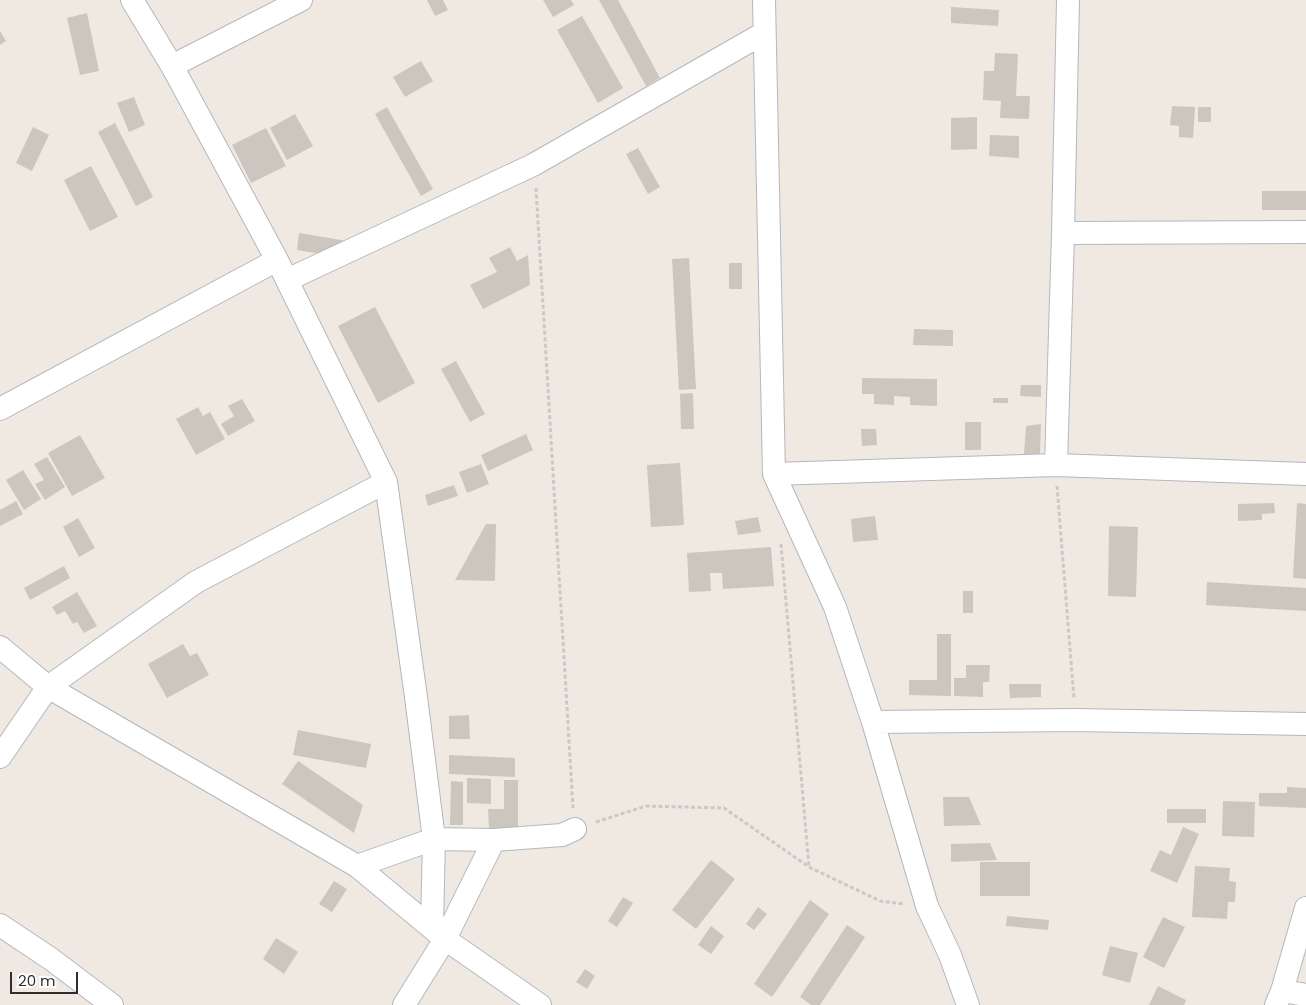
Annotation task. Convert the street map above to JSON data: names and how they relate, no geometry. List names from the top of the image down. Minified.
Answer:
{"scale_bar":"20 m"}
